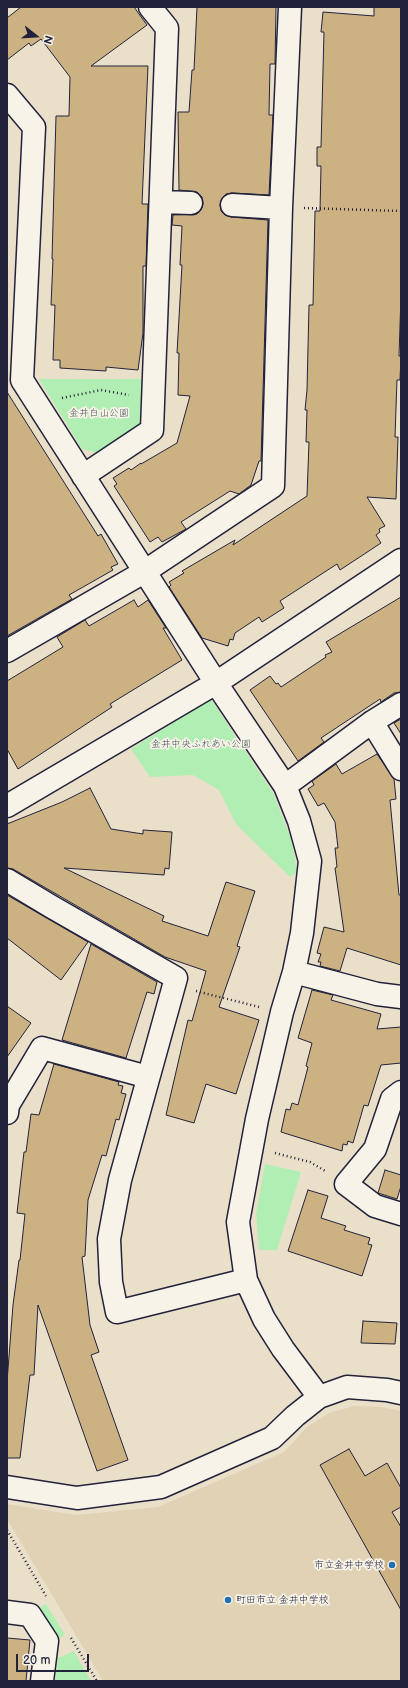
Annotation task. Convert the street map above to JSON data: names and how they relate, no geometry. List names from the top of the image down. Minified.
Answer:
{"parks":["金井白山公園","金井中央ふれあい公園"],"places":["市立金井中学校","町田市立 金井中学校"],"scale_bar":"20 m","north":"right"}
